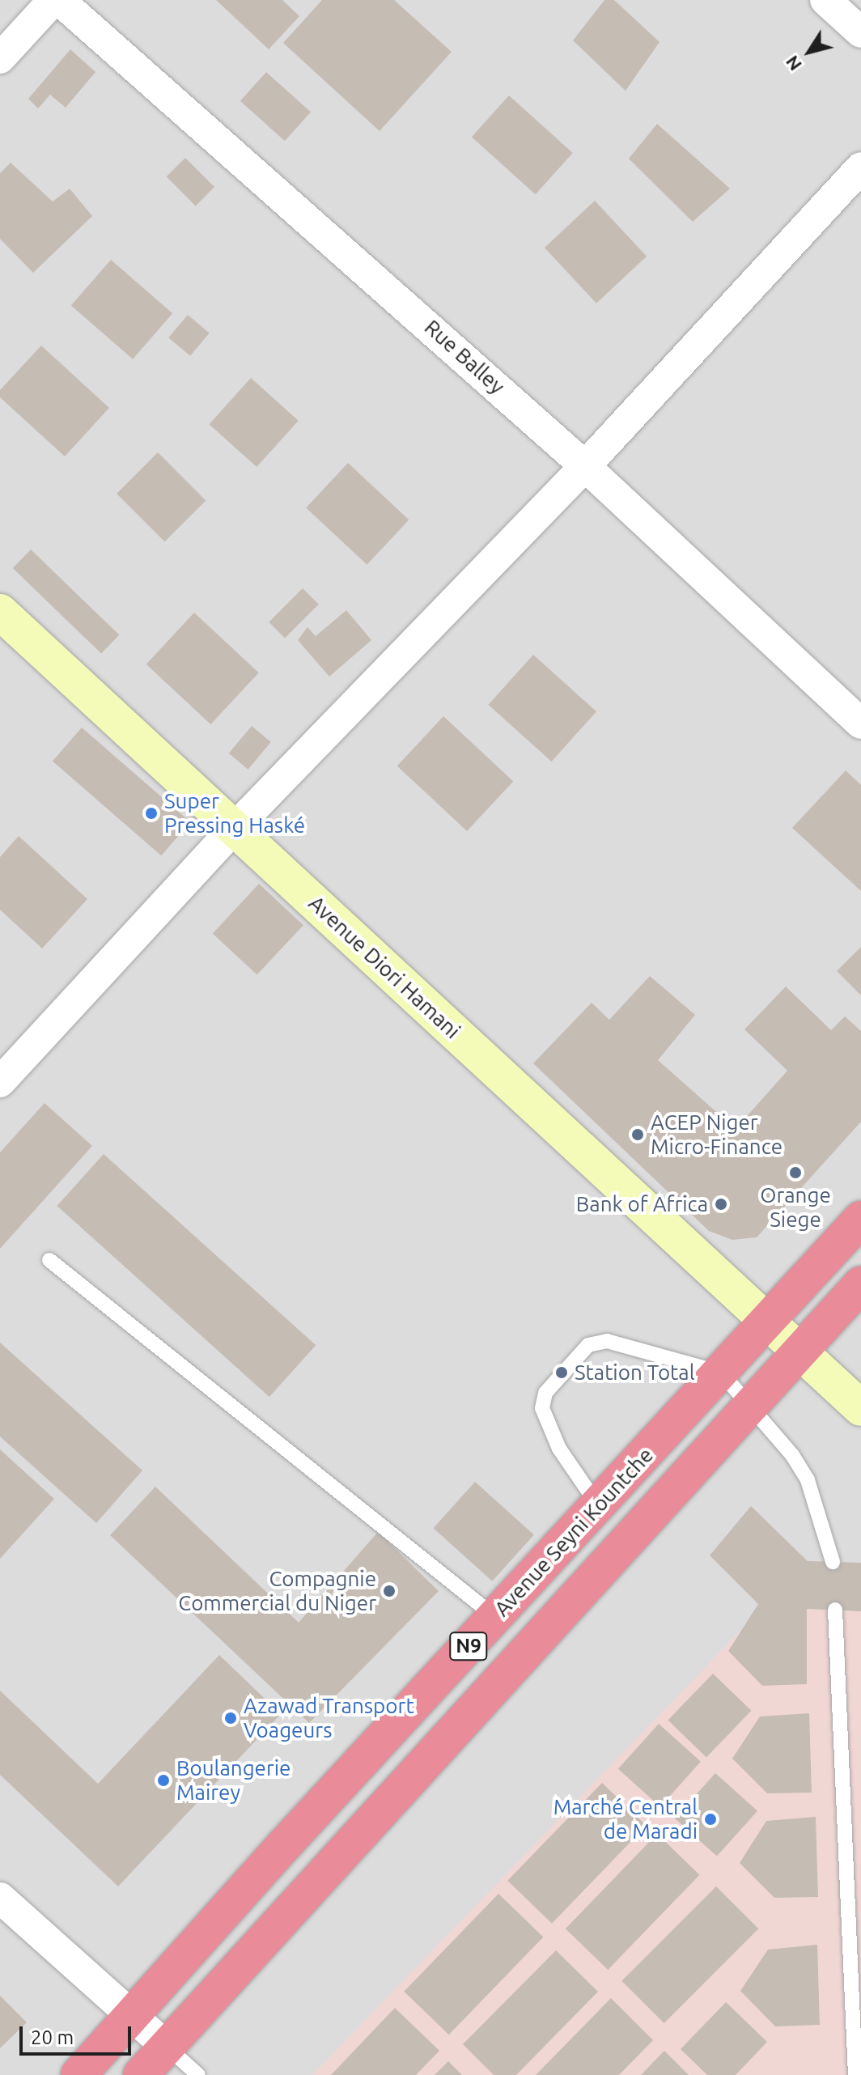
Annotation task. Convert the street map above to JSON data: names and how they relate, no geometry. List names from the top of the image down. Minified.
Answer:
{"streets":{"highway":["Avenue Seyni Kountche","N9"],"main road":["Avenue Diori Hamani"],"street":["Rue Balley"]},"crossings":[["Avenue Diori Hamani","Avenue Seyni Kountche"],["Avenue Diori Hamani","N9"]],"places":["Super Pressing Haské","ACEP Niger Micro-Finance","Orange Siege","Bank of Africa","Station Total","Compagnie Commercial du Niger","Azawad Transport Voageurs","Boulangerie Mairey","Marché Central de Maradi"],"scale_bar":"20 m","north":"bottom left"}
